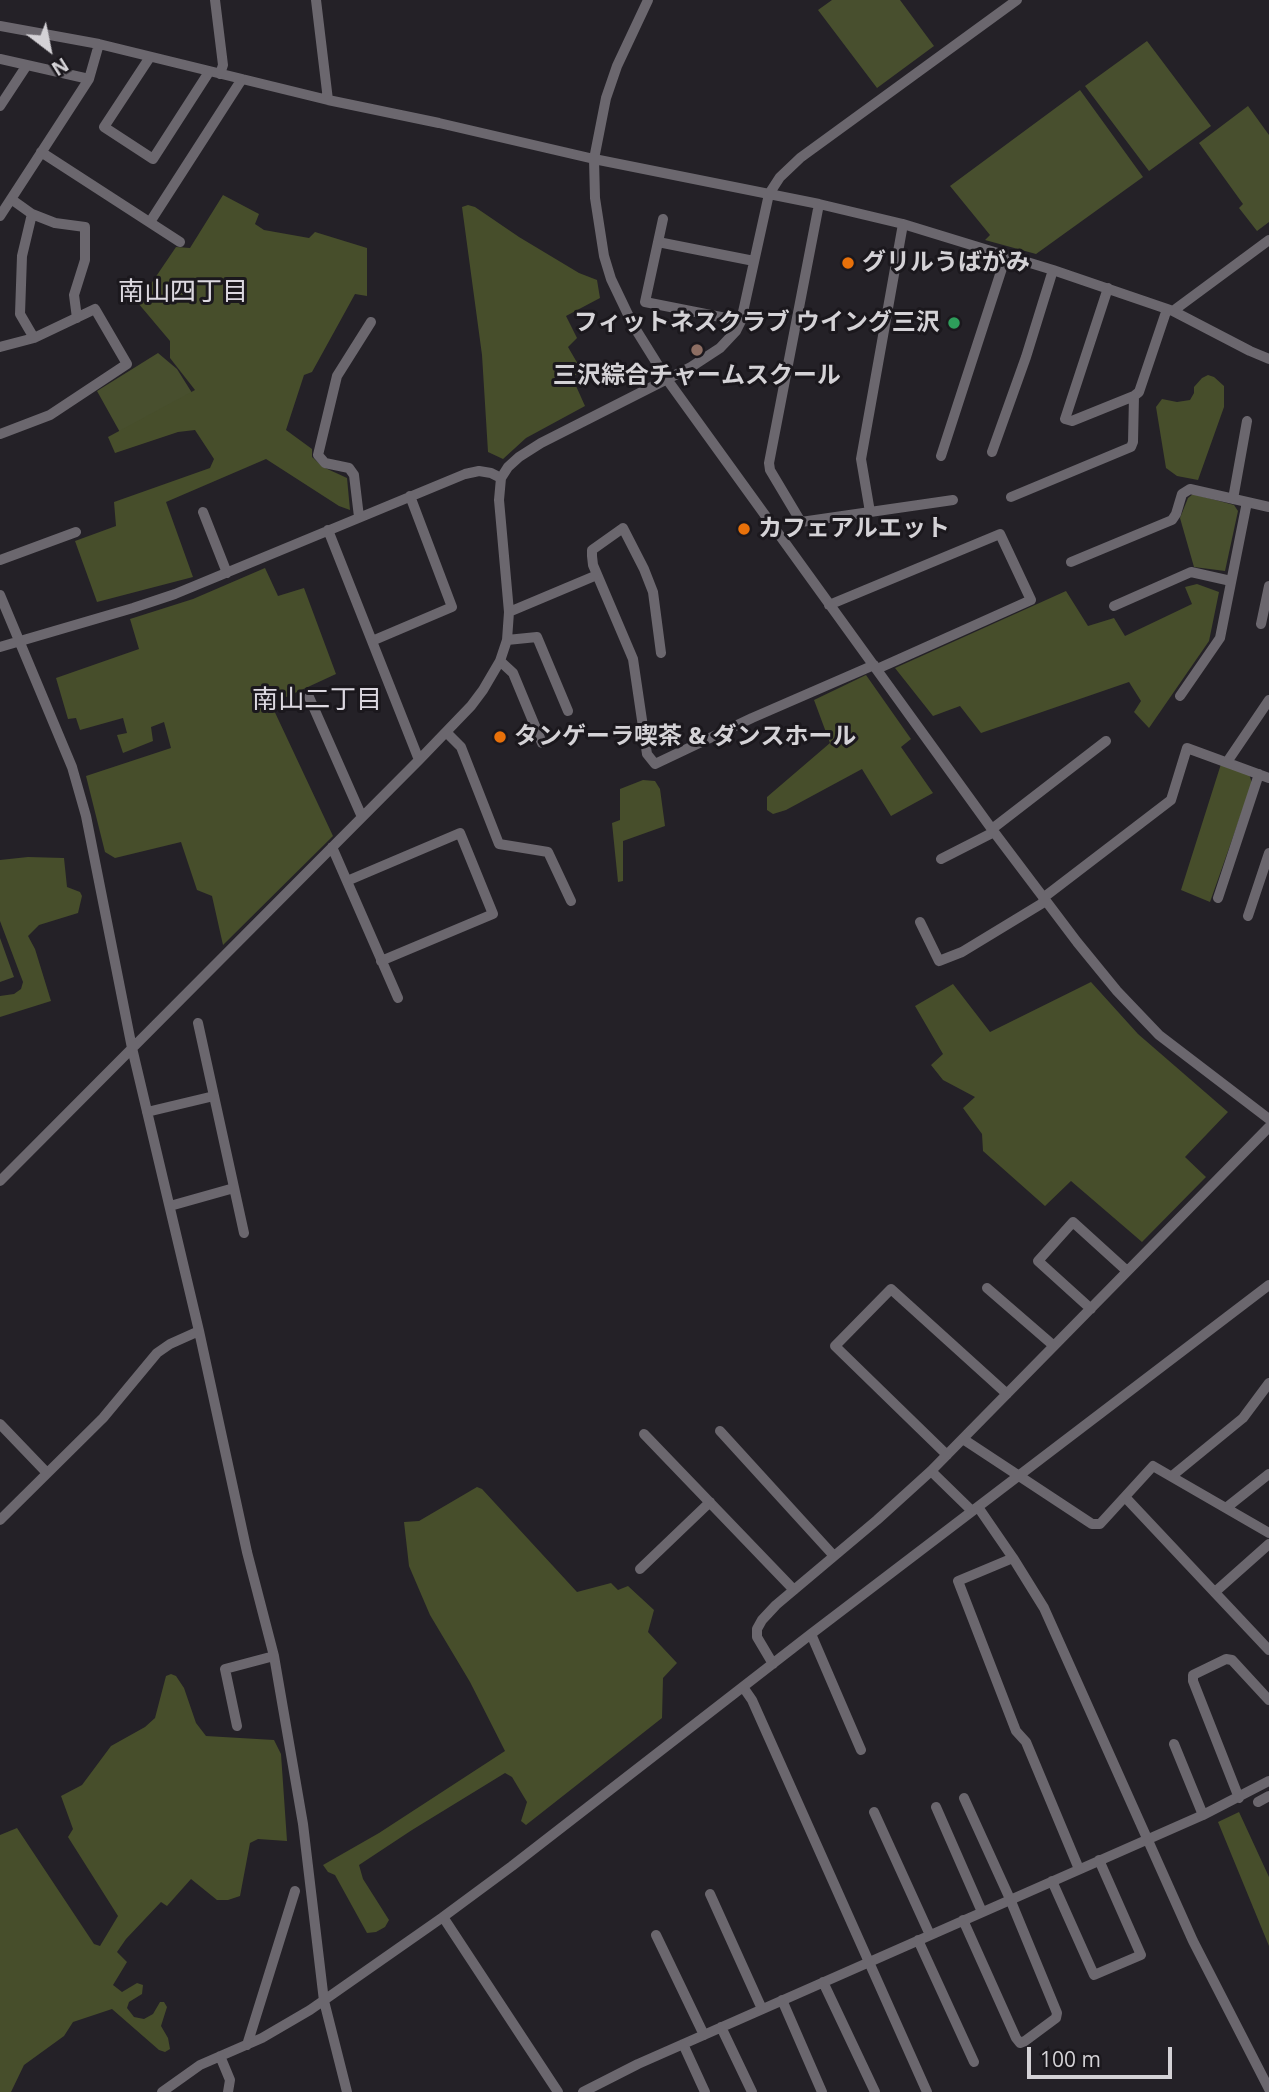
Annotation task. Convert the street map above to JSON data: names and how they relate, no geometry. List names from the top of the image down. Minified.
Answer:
{"districts":["南山四丁目","南山二丁目"],"places":["グリルうばがみ","フィットネスクラブ ウイング三沢","三沢綜合チャームスクール","カフェアルエット","タンゲーラ喫茶 & ダンスホール"],"scale_bar":"100 m","north":"bottom right"}
